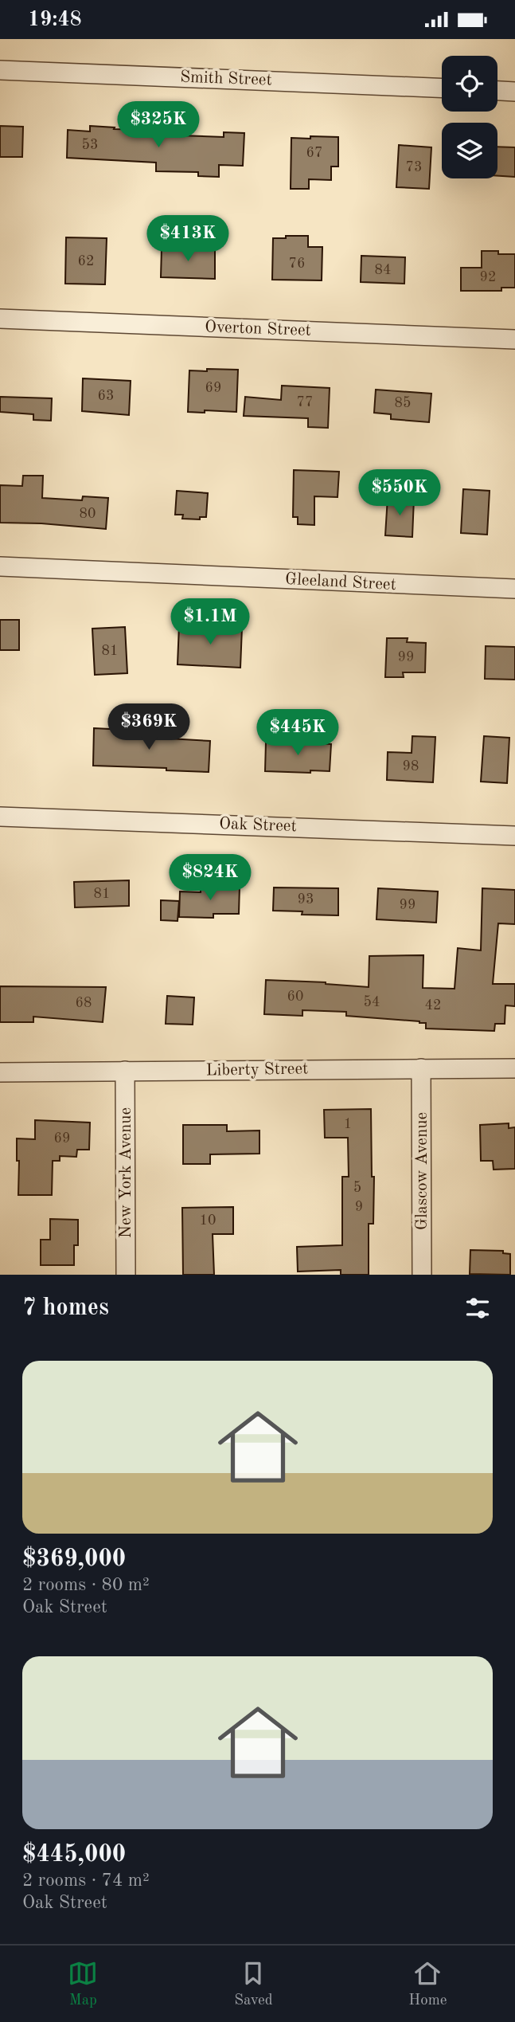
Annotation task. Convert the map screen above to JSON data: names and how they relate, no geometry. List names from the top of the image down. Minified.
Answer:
{"streets":{"street":["Smith Street","Overton Street","Gleeland Street","Oak Street","Liberty Street","Glascow Avenue","New York Avenue"]},"crossings":[["Liberty Street","Glascow Avenue"],["Liberty Street","New York Avenue"]],"house_numbers":["53","67","73","62","76","84","92","69","63","77","85","80","81","99","98","81","93","99","60","54","68","42","1","69","5","9","10"],"page":{"status":"19:48","price":["$325K","$413K","$550K","$1.1M","$369K","$445K","$824K"],"heading":"7 homes","list":[{"name":"$369,000","note":"2 rooms · 80 m² · Oak Street"},{"name":"$445,000","note":"2 rooms · 74 m² · Oak Street"}],"tabs":["Map","Saved","Home"]}}
